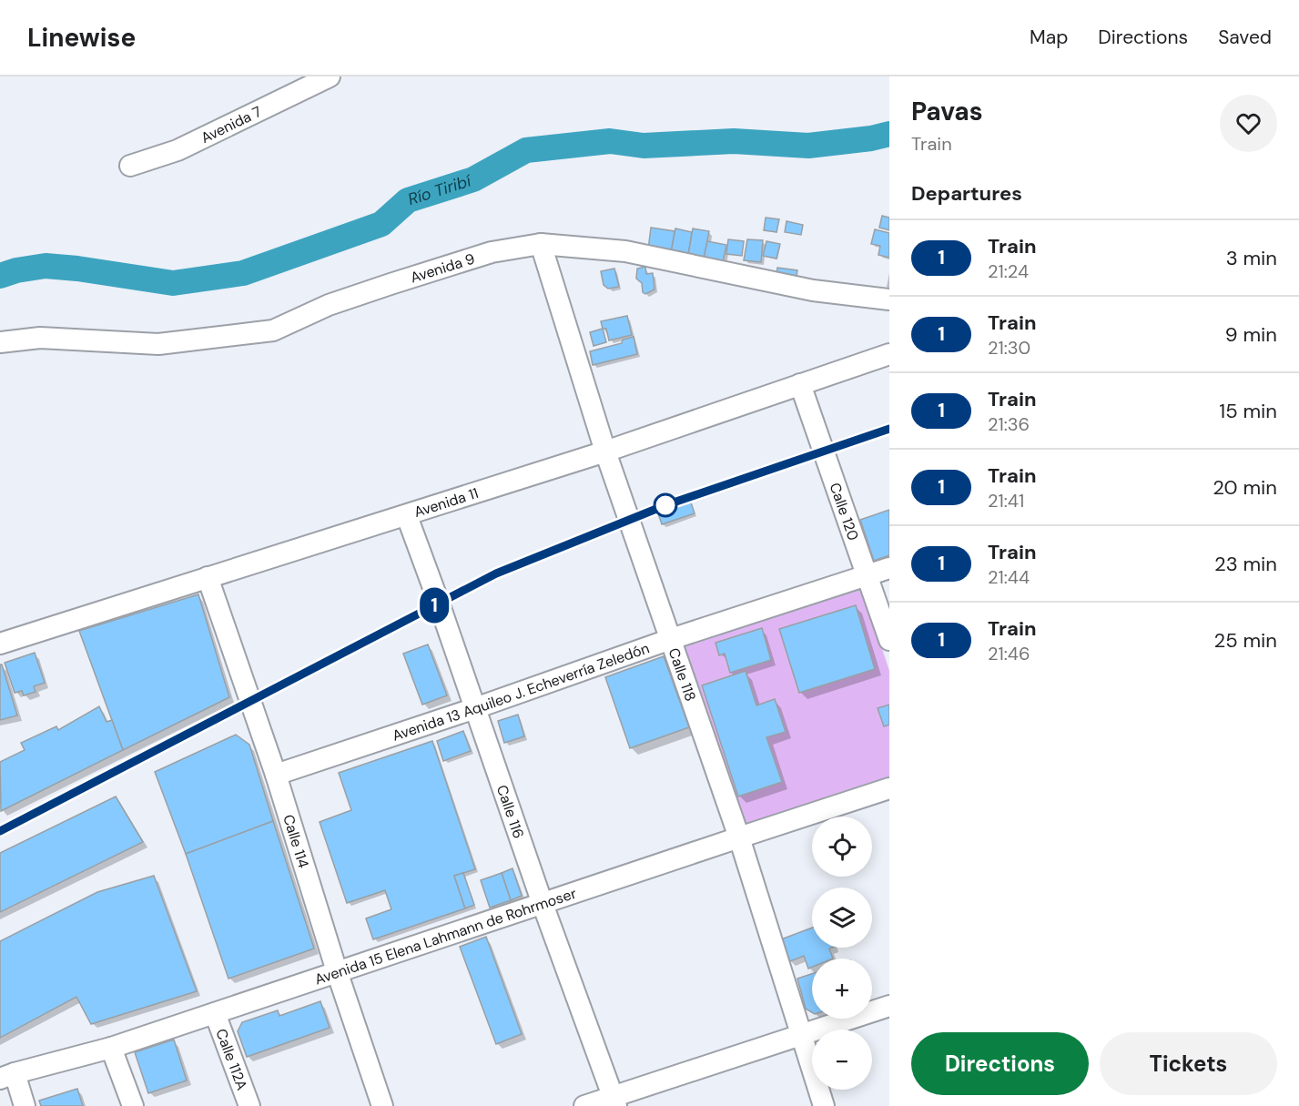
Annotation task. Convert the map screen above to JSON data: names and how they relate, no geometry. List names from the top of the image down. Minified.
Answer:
{"streets":{"street":["Avenida 7","Avenida 9","Avenida 11","Calle 120","Calle 118","Avenida 13 Aquileo J. Echeverría Zeledón","Calle 116","Calle 114","Avenida 15 Elena Lahmann de Rohrmoser","Calle 112A"]},"crossings":[["Avenida 9","Calle 118"],["Avenida 11","Calle 120"],["Avenida 11","Calle 118"],["Avenida 11","Calle 116"],["Avenida 11","Calle 114"],["Calle 120","Avenida 13 Aquileo J. Echeverría Zeledón"],["Calle 118","Avenida 13 Aquileo J. Echeverría Zeledón"],["Calle 118","Avenida 15 Elena Lahmann de Rohrmoser"],["Avenida 13 Aquileo J. Echeverría Zeledón","Calle 116"],["Avenida 13 Aquileo J. Echeverría Zeledón","Calle 114"],["Calle 116","Avenida 15 Elena Lahmann de Rohrmoser"],["Calle 114","Avenida 15 Elena Lahmann de Rohrmoser"],["Avenida 15 Elena Lahmann de Rohrmoser","Calle 112A"]],"water":["Río Tiribí"],"page":{"header":"Linewise","nav":["Map","Directions","Saved"],"on_map":"1","heading":[["Pavas","Train"],"Departures"],"list":[{"mark":"1","name":"Train","note":"21:24","value":"3 min"},{"mark":"1","name":"Train","note":"21:30","value":"9 min"},{"mark":"1","name":"Train","note":"21:36","value":"15 min"},{"mark":"1","name":"Train","note":"21:41","value":"20 min"},{"mark":"1","name":"Train","note":"21:44","value":"23 min"},{"mark":"1","name":"Train","note":"21:46","value":"25 min"}],"map_buttons":["+","−"],"buttons":["Directions","Tickets"]}}
